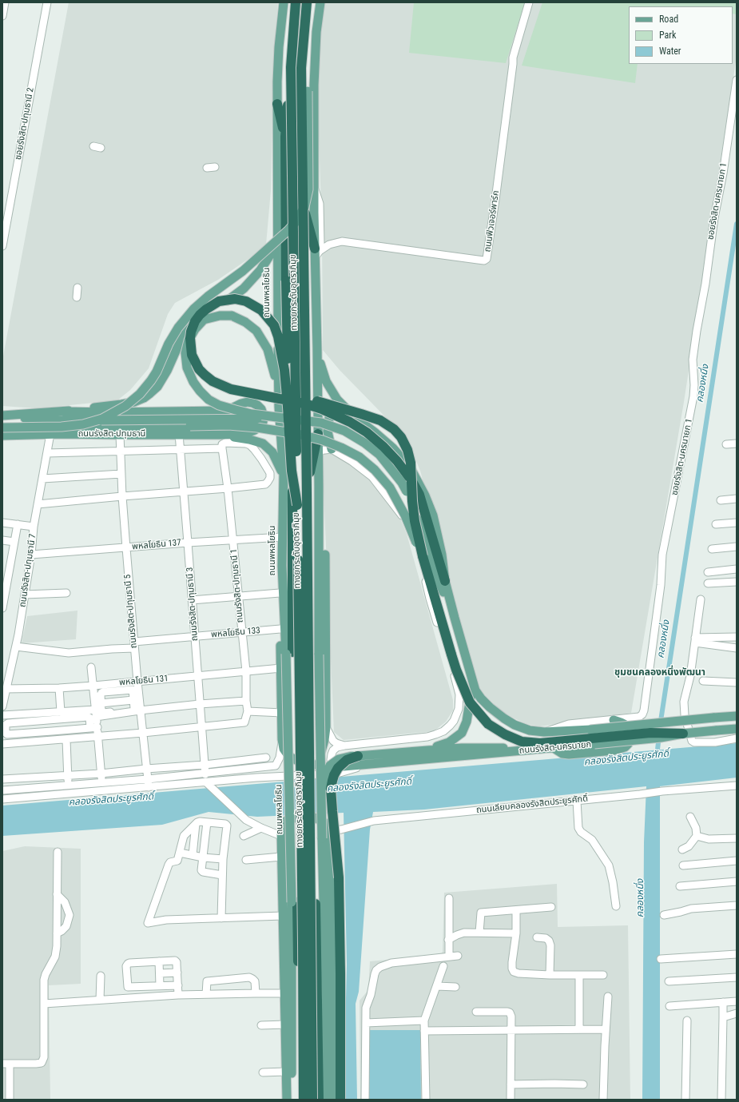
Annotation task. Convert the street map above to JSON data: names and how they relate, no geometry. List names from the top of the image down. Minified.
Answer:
{"streets":{"highway":["ถนนพหลโยธิน","ทางยกระดับอุตราภิมุข"],"main road":["ถนนรังสิต-ปทุมธานี","ถนนรังสิต-นครนายก"],"street":["ซอยรังสิต-ปทุมธานี 2","ซอยรังสิต-นครนายก 1","ถนนฟิวเจอร์พาร์ค","พหลโยธิน 137","ถนนรังสิต-ปทุมธานี 7","ถนนรังสิต-ปทุมธานี 1","ถนนรังสิต-ปทุมธานี 3","ถนนรังสิต-ปทุมธานี 5","พหลโยธิน 133","พหลโยธิน 131","ถนนเลียบคลองรังสิตประยูรศักดิ์"]},"crossings":[["ซอยรังสิต-นครนายก 1","ถนนรังสิต-นครนายก"],["ถนนพหลโยธิน","พหลโยธิน 137"],["ถนนพหลโยธิน","ถนนรังสิต-นครนายก"],["ถนนรังสิต-ปทุมธานี","ถนนรังสิต-ปทุมธานี 7"],["ถนนรังสิต-ปทุมธานี","ถนนรังสิต-ปทุมธานี 3"],["ถนนรังสิต-ปทุมธานี","ถนนรังสิต-ปทุมธานี 5"],["พหลโยธิน 137","ถนนรังสิต-ปทุมธานี 7"],["พหลโยธิน 137","ถนนรังสิต-ปทุมธานี 1"],["พหลโยธิน 137","ถนนรังสิต-ปทุมธานี 3"],["พหลโยธิน 137","ถนนรังสิต-ปทุมธานี 5"],["ถนนรังสิต-ปทุมธานี 7","พหลโยธิน 133"],["ถนนรังสิต-ปทุมธานี 7","พหลโยธิน 131"],["ถนนรังสิต-ปทุมธานี 1","ถนนรังสิต-ปทุมธานี 3"],["ถนนรังสิต-ปทุมธานี 1","พหลโยธิน 133"],["ถนนรังสิต-ปทุมธานี 1","พหลโยธิน 131"],["ถนนรังสิต-ปทุมธานี 3","พหลโยธิน 133"],["ถนนรังสิต-ปทุมธานี 3","พหลโยธิน 131"],["ถนนรังสิต-ปทุมธานี 5","พหลโยธิน 133"],["ถนนรังสิต-ปทุมธานี 5","พหลโยธิน 131"],["พหลโยธิน 133","ถนนรังสิต-นครนายก"],["พหลโยธิน 131","ถนนรังสิต-นครนายก"]],"districts":["ชุมชนคลองหนึ่งพัฒนา"],"water":["คลองหนึ่ง","คลองรังสิตประยูรศักดิ์"],"legend":["Road","Park","Water"]}
